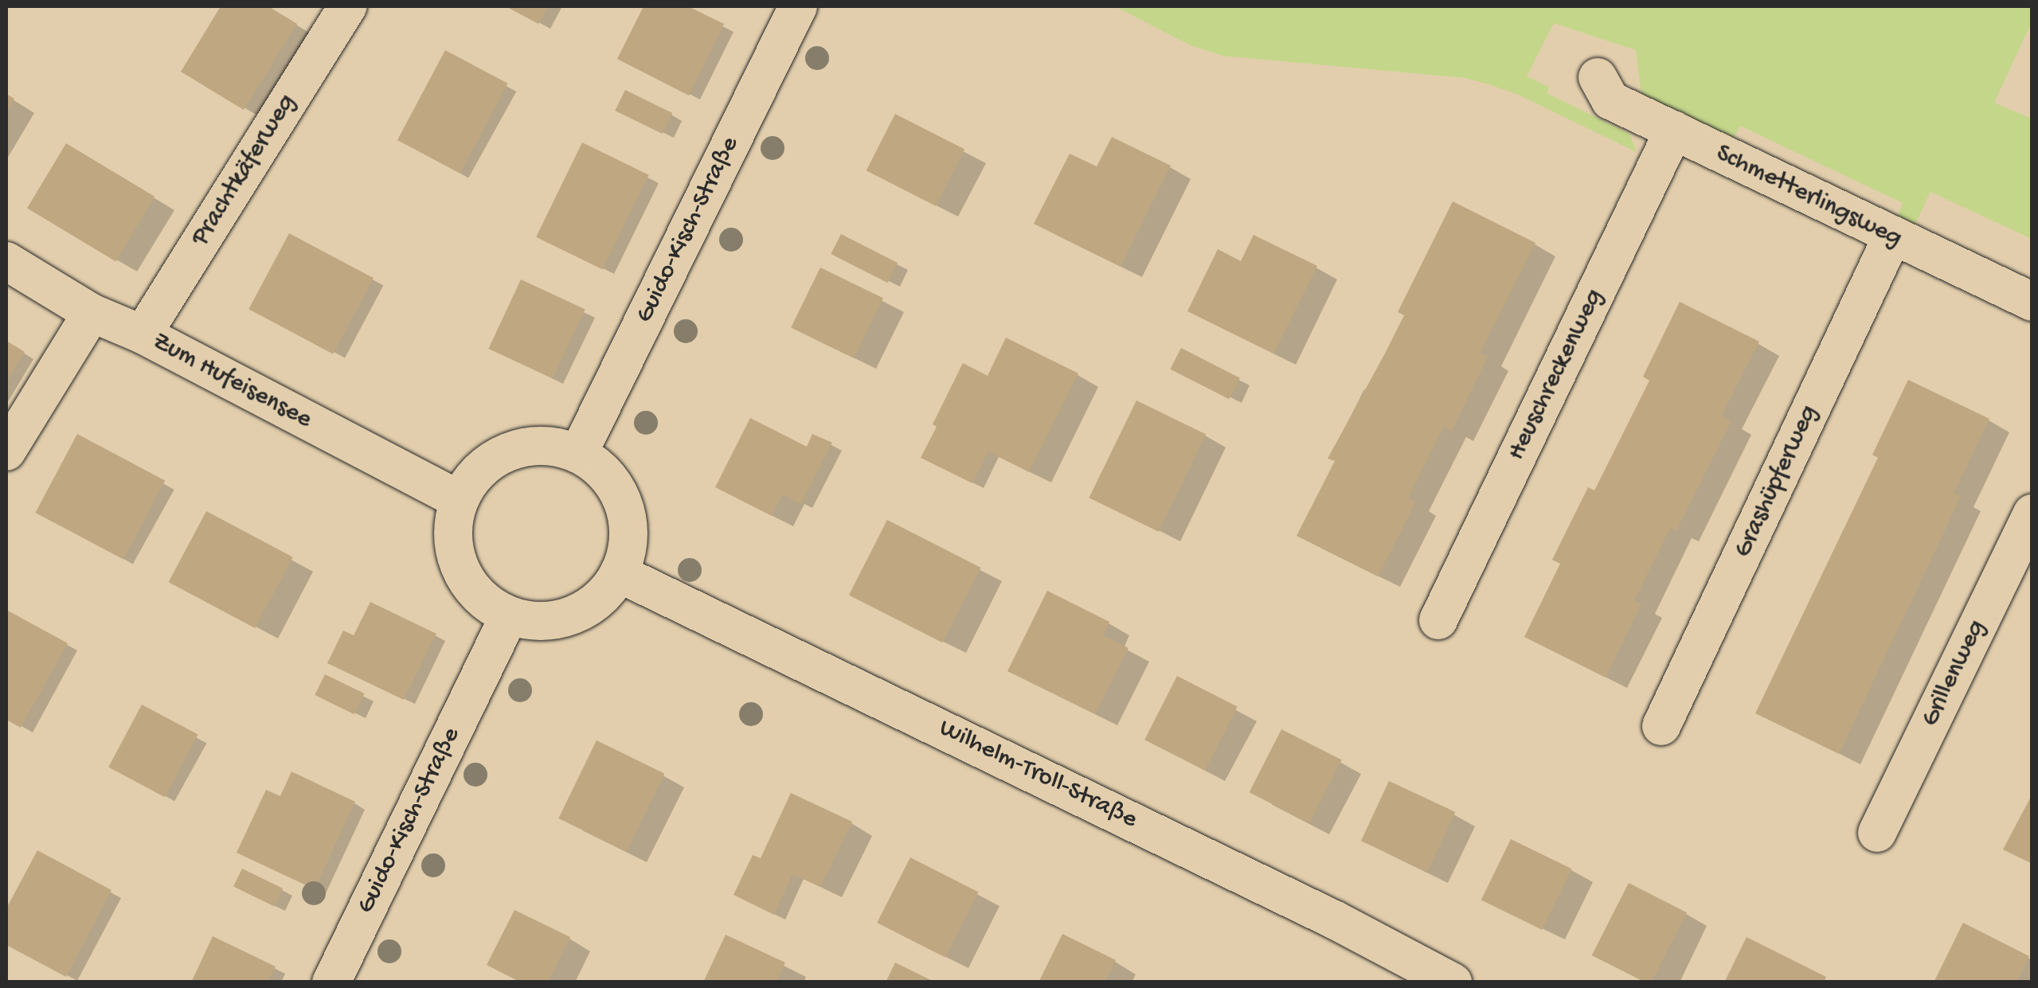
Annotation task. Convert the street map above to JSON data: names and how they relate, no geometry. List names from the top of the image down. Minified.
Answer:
{"streets":{"street":["Prachtkäferweg","Schmetterlingsweg","Guido-Kisch-Straße","Heuschreckenweg","Zum Hufeisensee","Grashüpferweg","Grillenweg","Wilhelm-Troll-Straße"]},"crossings":[["Prachtkäferweg","Zum Hufeisensee"],["Schmetterlingsweg","Heuschreckenweg"],["Schmetterlingsweg","Grashüpferweg"],["Guido-Kisch-Straße","Zum Hufeisensee"],["Guido-Kisch-Straße","Wilhelm-Troll-Straße"],["Zum Hufeisensee","Wilhelm-Troll-Straße"]]}
